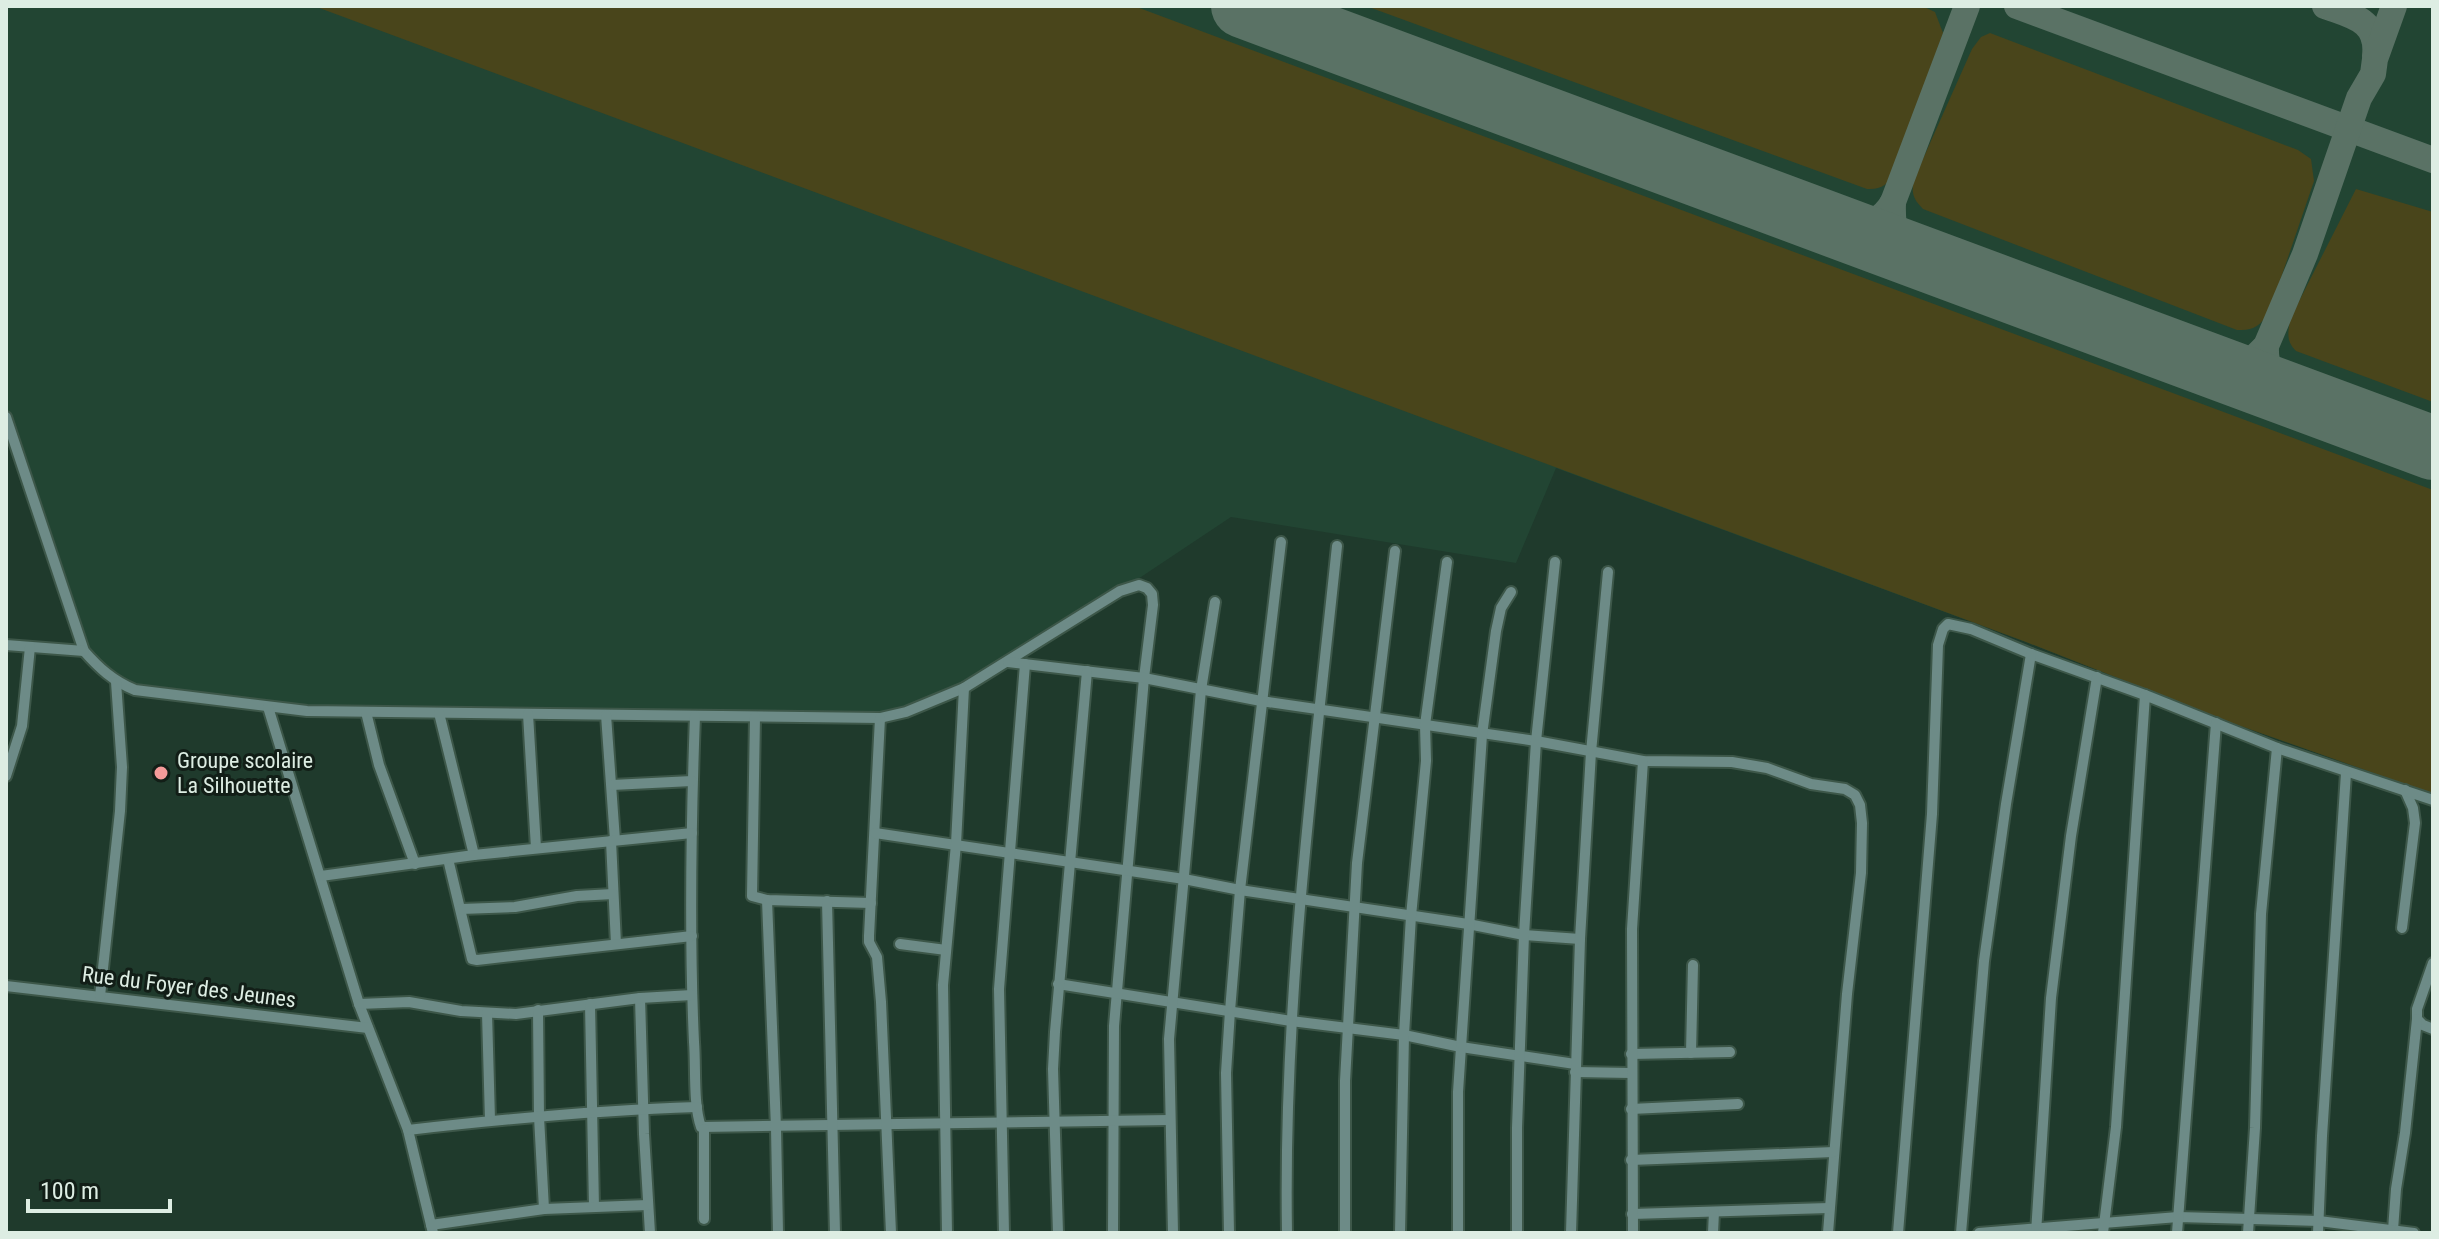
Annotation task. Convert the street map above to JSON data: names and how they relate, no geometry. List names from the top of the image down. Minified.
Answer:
{"streets":{"street":["Rue du Foyer des Jeunes"]},"places":["Groupe scolaire La Silhouette"],"scale_bar":"100 m"}
